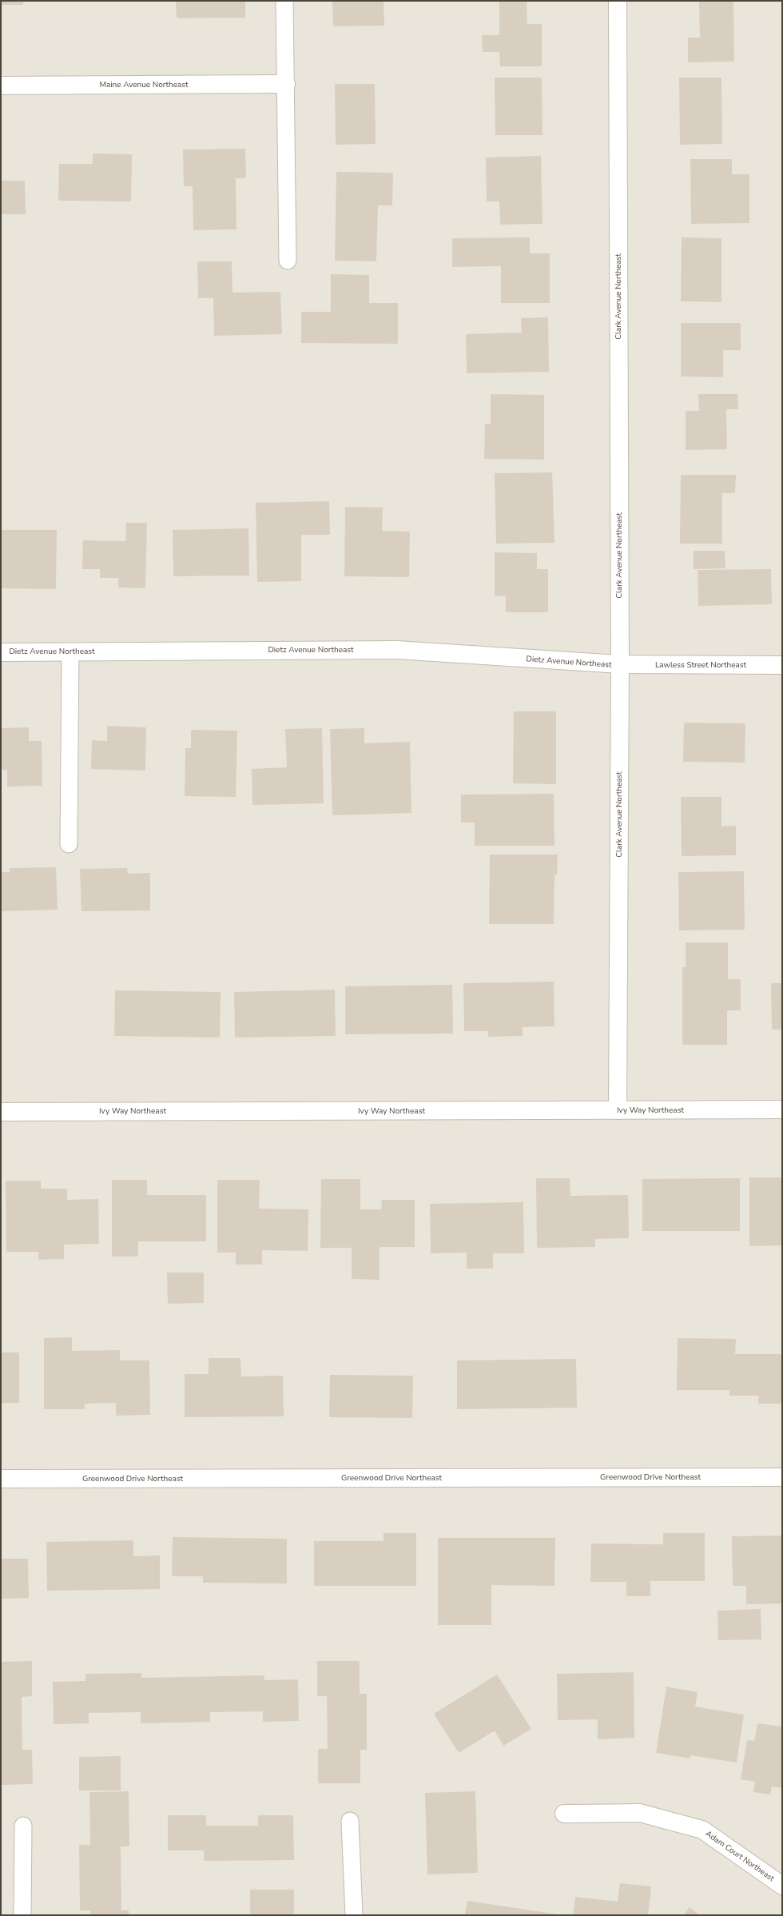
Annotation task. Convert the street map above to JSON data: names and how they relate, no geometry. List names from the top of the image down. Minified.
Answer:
{"streets":{"street":["Maine Avenue Northeast","Clark Avenue Northeast","Dietz Avenue Northeast","Lawless Street Northeast","Ivy Way Northeast","Greenwood Drive Northeast","Adam Court Northeast"]},"crossings":[["Clark Avenue Northeast","Dietz Avenue Northeast"],["Clark Avenue Northeast","Lawless Street Northeast"],["Clark Avenue Northeast","Ivy Way Northeast"],["Dietz Avenue Northeast","Lawless Street Northeast"]]}
